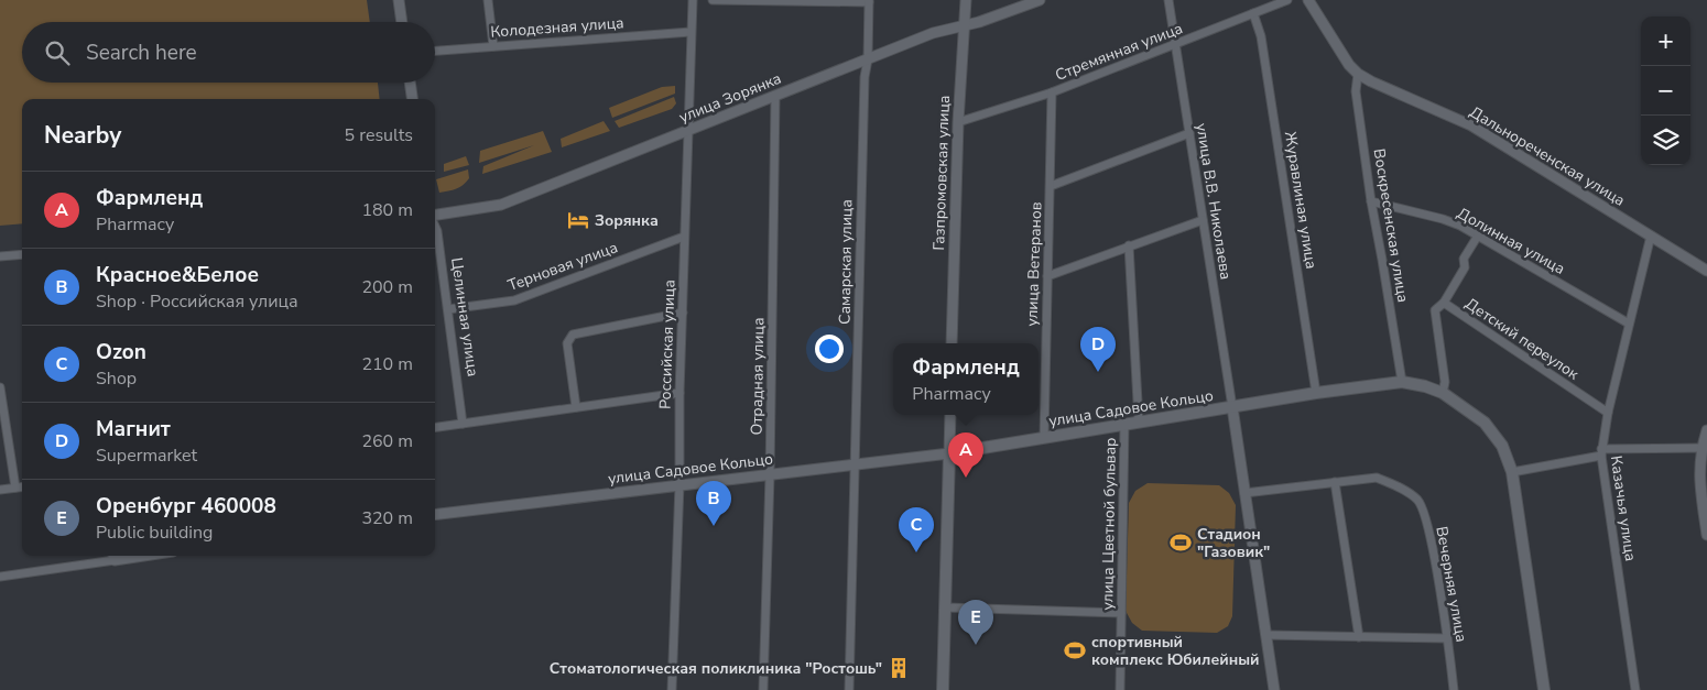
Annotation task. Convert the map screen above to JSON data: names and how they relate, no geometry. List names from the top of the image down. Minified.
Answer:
{"streets":{"main road":["улица Садовое Кольцо"],"street":["Колодезная улица","Стремянная улица","улица Зорянка","Дальнореченская улица","Газпромовская улица","Журавлиная улица","улица В.В. Николаева","Воскресенская улица","Долинная улица","Самарская улица","улица Ветеранов","Терновая улица","Целинная улица","Детский переулок","Российская улица","Отрадная улица","Казачья улица","улица Цветной бульвар","Вечерняя улица"]},"crossings":[["Колодезная улица","Российская улица"],["Стремянная улица","Газпромовская улица"],["Стремянная улица","Журавлиная улица"],["Стремянная улица","улица В.В. Николаева"],["Стремянная улица","улица Ветеранов"],["улица Зорянка","Газпромовская улица"],["улица Зорянка","Самарская улица"],["улица Зорянка","Российская улица"],["улица Зорянка","Отрадная улица"],["Дальнореченская улица","Воскресенская улица"],["Дальнореченская улица","Казачья улица"],["Журавлиная улица","улица Садовое Кольцо"],["улица В.В. Николаева","улица Садовое Кольцо"],["Воскресенская улица","Долинная улица"],["Воскресенская улица","улица Садовое Кольцо"],["Долинная улица","Казачья улица"],["Самарская улица","улица Садовое Кольцо"],["улица Ветеранов","улица Садовое Кольцо"],["Терновая улица","Целинная улица"],["Терновая улица","Российская улица"],["Детский переулок","улица Садовое Кольцо"],["Детский переулок","Казачья улица"],["Российская улица","улица Садовое Кольцо"],["Отрадная улица","улица Садовое Кольцо"],["улица Садовое Кольцо","улица Цветной бульвар"]],"places":{"hotel":["Зорянка"],"sports":["Стадион \"Газовик\"","спортивный комплекс Юбилейный"],"building":["Стоматологическая поликлиника \"Ростошь\""]},"page":{"map_buttons":["+","−"],"search":"Search here","heading":["Nearby","5 results"],"list":[{"mark":"A","name":"Фармленд","note":"Pharmacy","value":"180 m"},{"mark":"B","name":"Красное&Белое","note":"Shop · Российская улица","value":"200 m"},{"mark":"C","name":"Ozon","note":"Shop","value":"210 m"},{"mark":"D","name":"Магнит","note":"Supermarket","value":"260 m"},{"mark":"E","name":"Оренбург 460008","note":"Public building","value":"320 m"}],"pins":["D","A","B","C","E"],"popup":["Фармленд","Pharmacy"]}}
